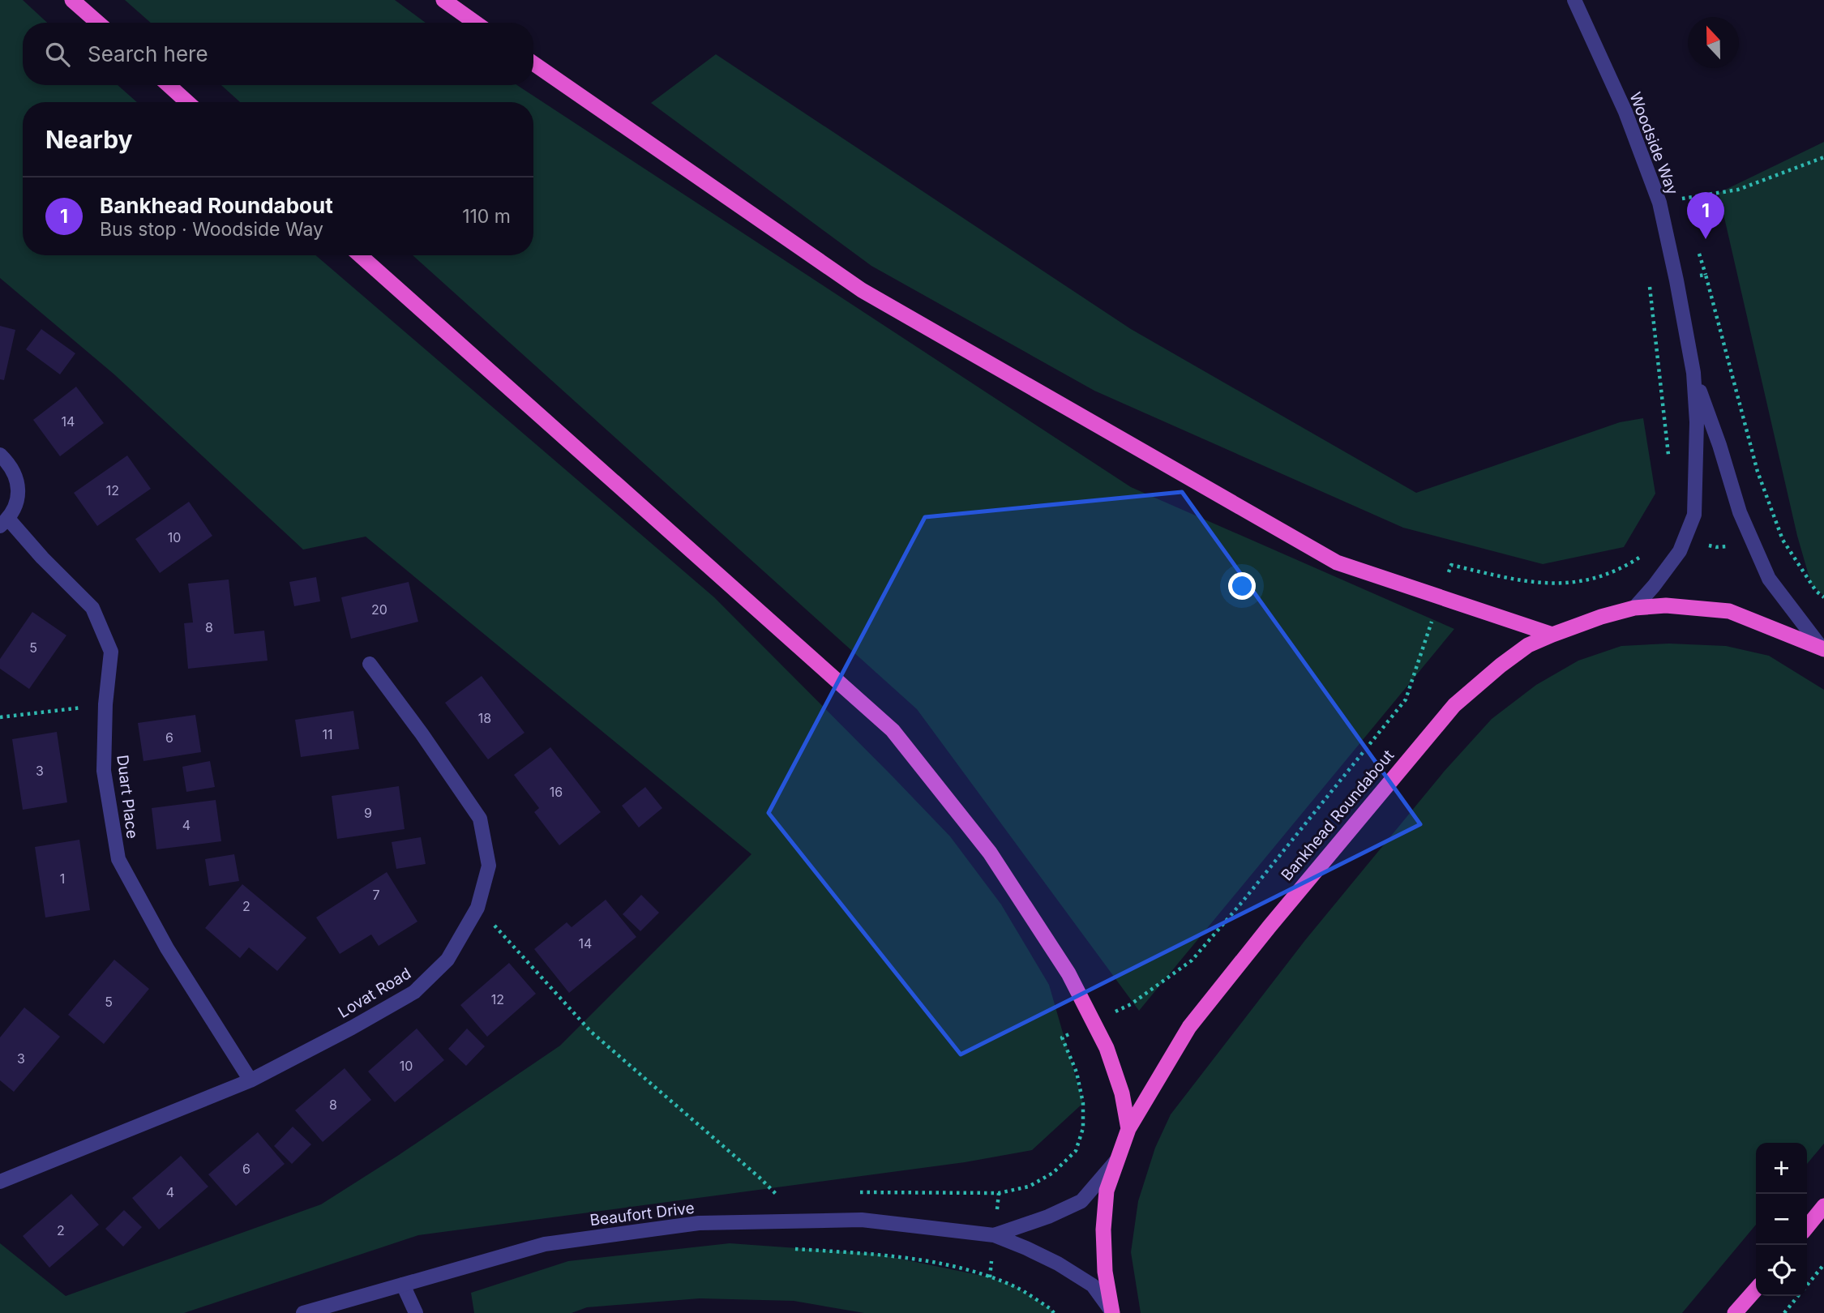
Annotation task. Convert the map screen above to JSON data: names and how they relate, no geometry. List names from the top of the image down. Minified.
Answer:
{"streets":{"highway":["Bankhead Roundabout"],"street":["Woodside Way","Duart Place","Lovat Road","Beaufort Drive"]},"crossings":[["Woodside Way","Bankhead Roundabout"],["Duart Place","Lovat Road"],["Bankhead Roundabout","Beaufort Drive"]],"house_numbers":["14","12","10","20","8","5","18","11","6","3","16","9","4","1","7","2","14","12","5","3","10","8","6","4","2"],"north":"top","page":{"search":"Search here","heading":"Nearby","list":[{"mark":"1","name":"Bankhead Roundabout","note":"Bus stop · Woodside Way","value":"110 m"}],"pins":"1","map_buttons":["+","−"]}}
